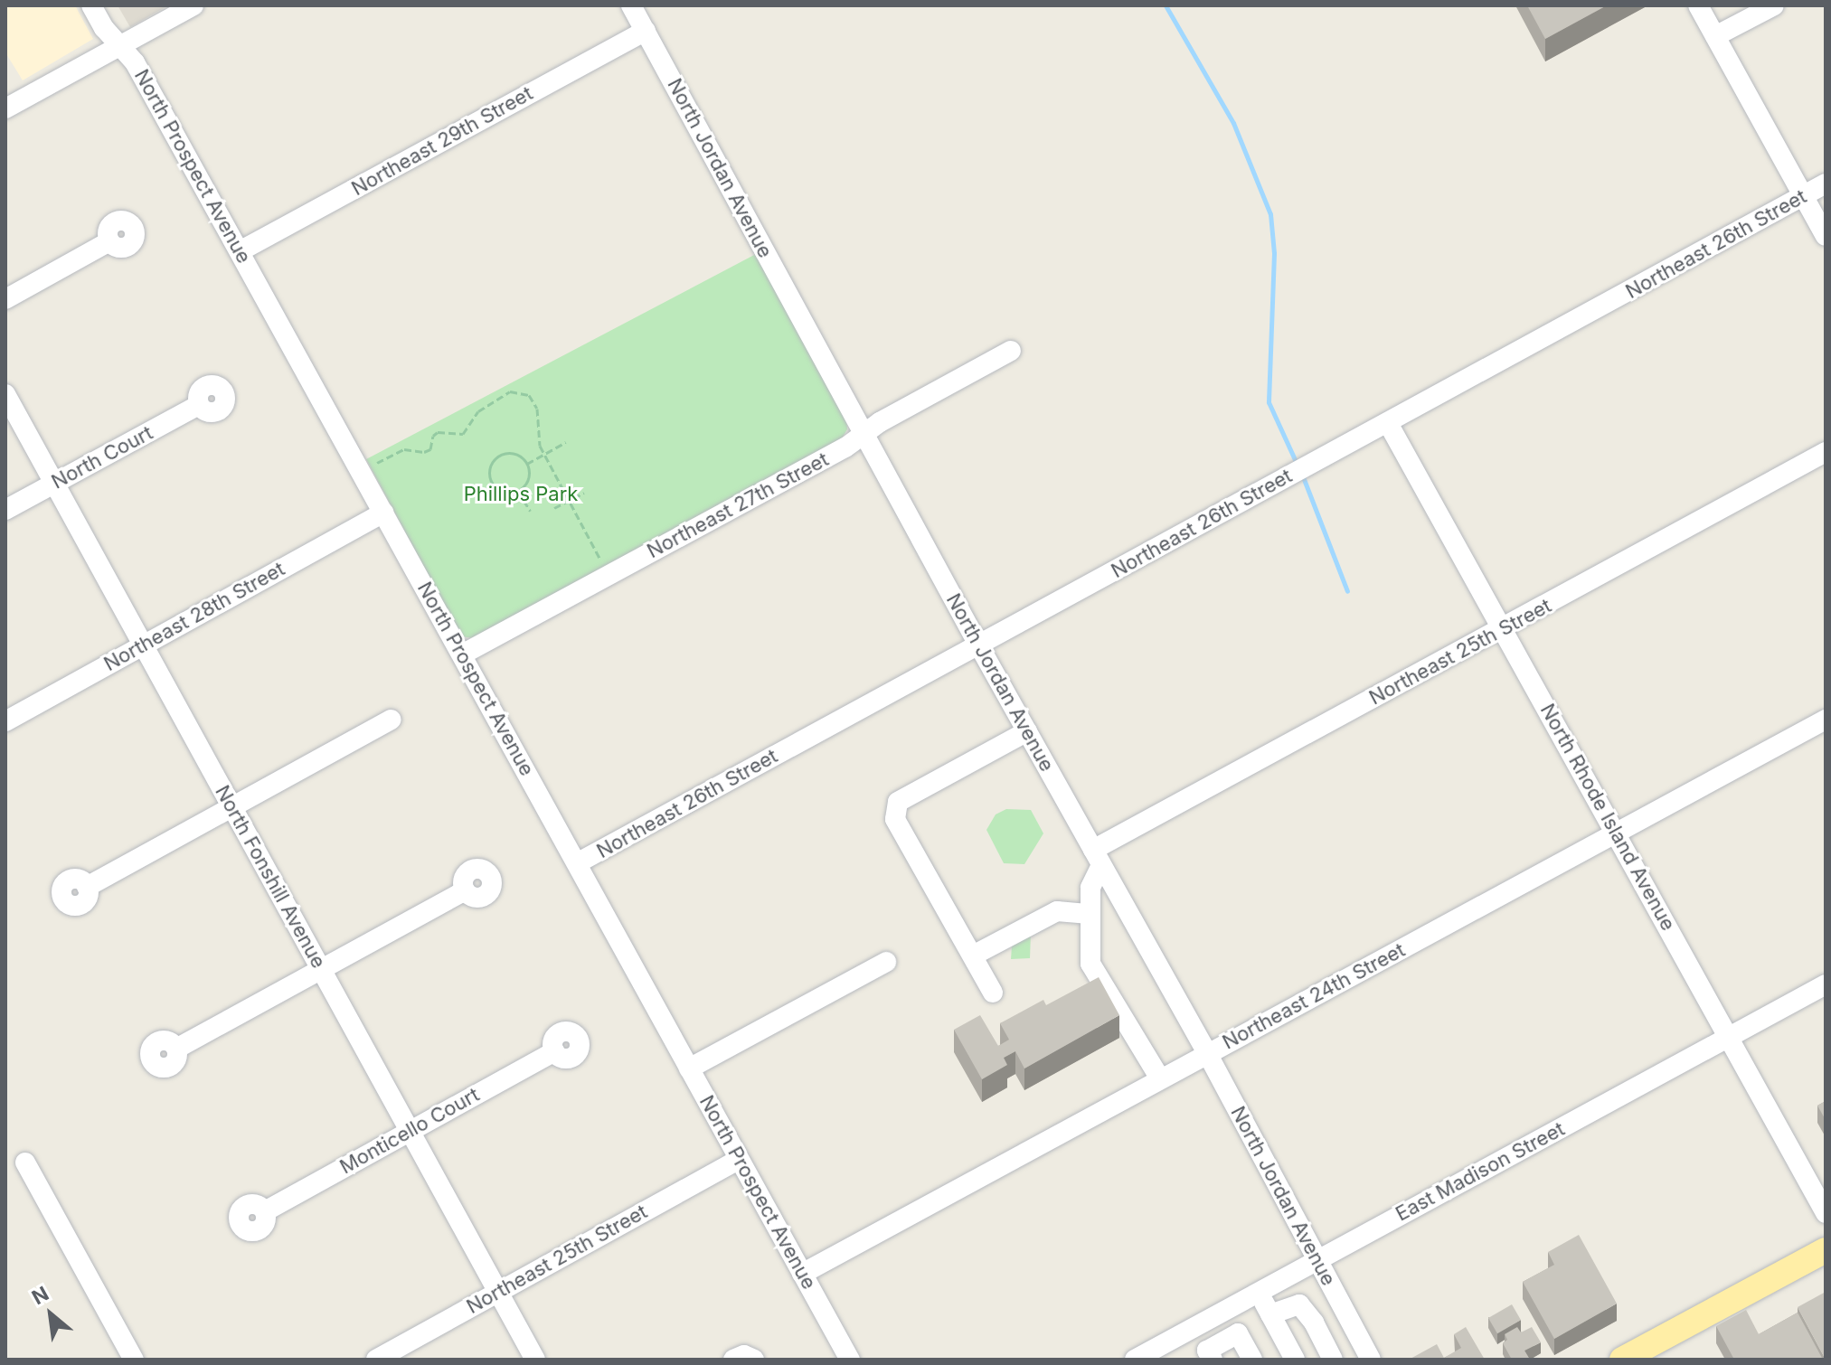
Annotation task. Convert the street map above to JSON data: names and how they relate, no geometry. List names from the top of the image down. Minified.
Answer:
{"streets":{"street":["Northeast 29th Street","North Prospect Avenue","North Jordan Avenue","Northeast 26th Street","North Court","Northeast 27th Street","Northeast 28th Street","Northeast 25th Street","North Rhode Island Avenue","North Fonshill Avenue","Northeast 24th Street","Monticello Court","East Madison Street"]},"crossings":[["Northeast 29th Street","North Prospect Avenue"],["Northeast 29th Street","North Jordan Avenue"],["North Prospect Avenue","Northeast 26th Street"],["North Prospect Avenue","Northeast 27th Street"],["North Prospect Avenue","Northeast 28th Street"],["North Prospect Avenue","Northeast 25th Street"],["North Prospect Avenue","Northeast 24th Street"],["North Jordan Avenue","Northeast 26th Street"],["North Jordan Avenue","Northeast 27th Street"],["North Jordan Avenue","Northeast 25th Street"],["North Jordan Avenue","Northeast 24th Street"],["North Jordan Avenue","East Madison Street"],["Northeast 26th Street","North Rhode Island Avenue"],["North Court","North Fonshill Avenue"],["Northeast 28th Street","North Fonshill Avenue"],["Northeast 25th Street","North Rhode Island Avenue"],["Northeast 25th Street","North Fonshill Avenue"],["North Rhode Island Avenue","Northeast 24th Street"],["North Rhode Island Avenue","East Madison Street"],["North Fonshill Avenue","Monticello Court"]],"parks":["Phillips Park"],"north":"top left"}
